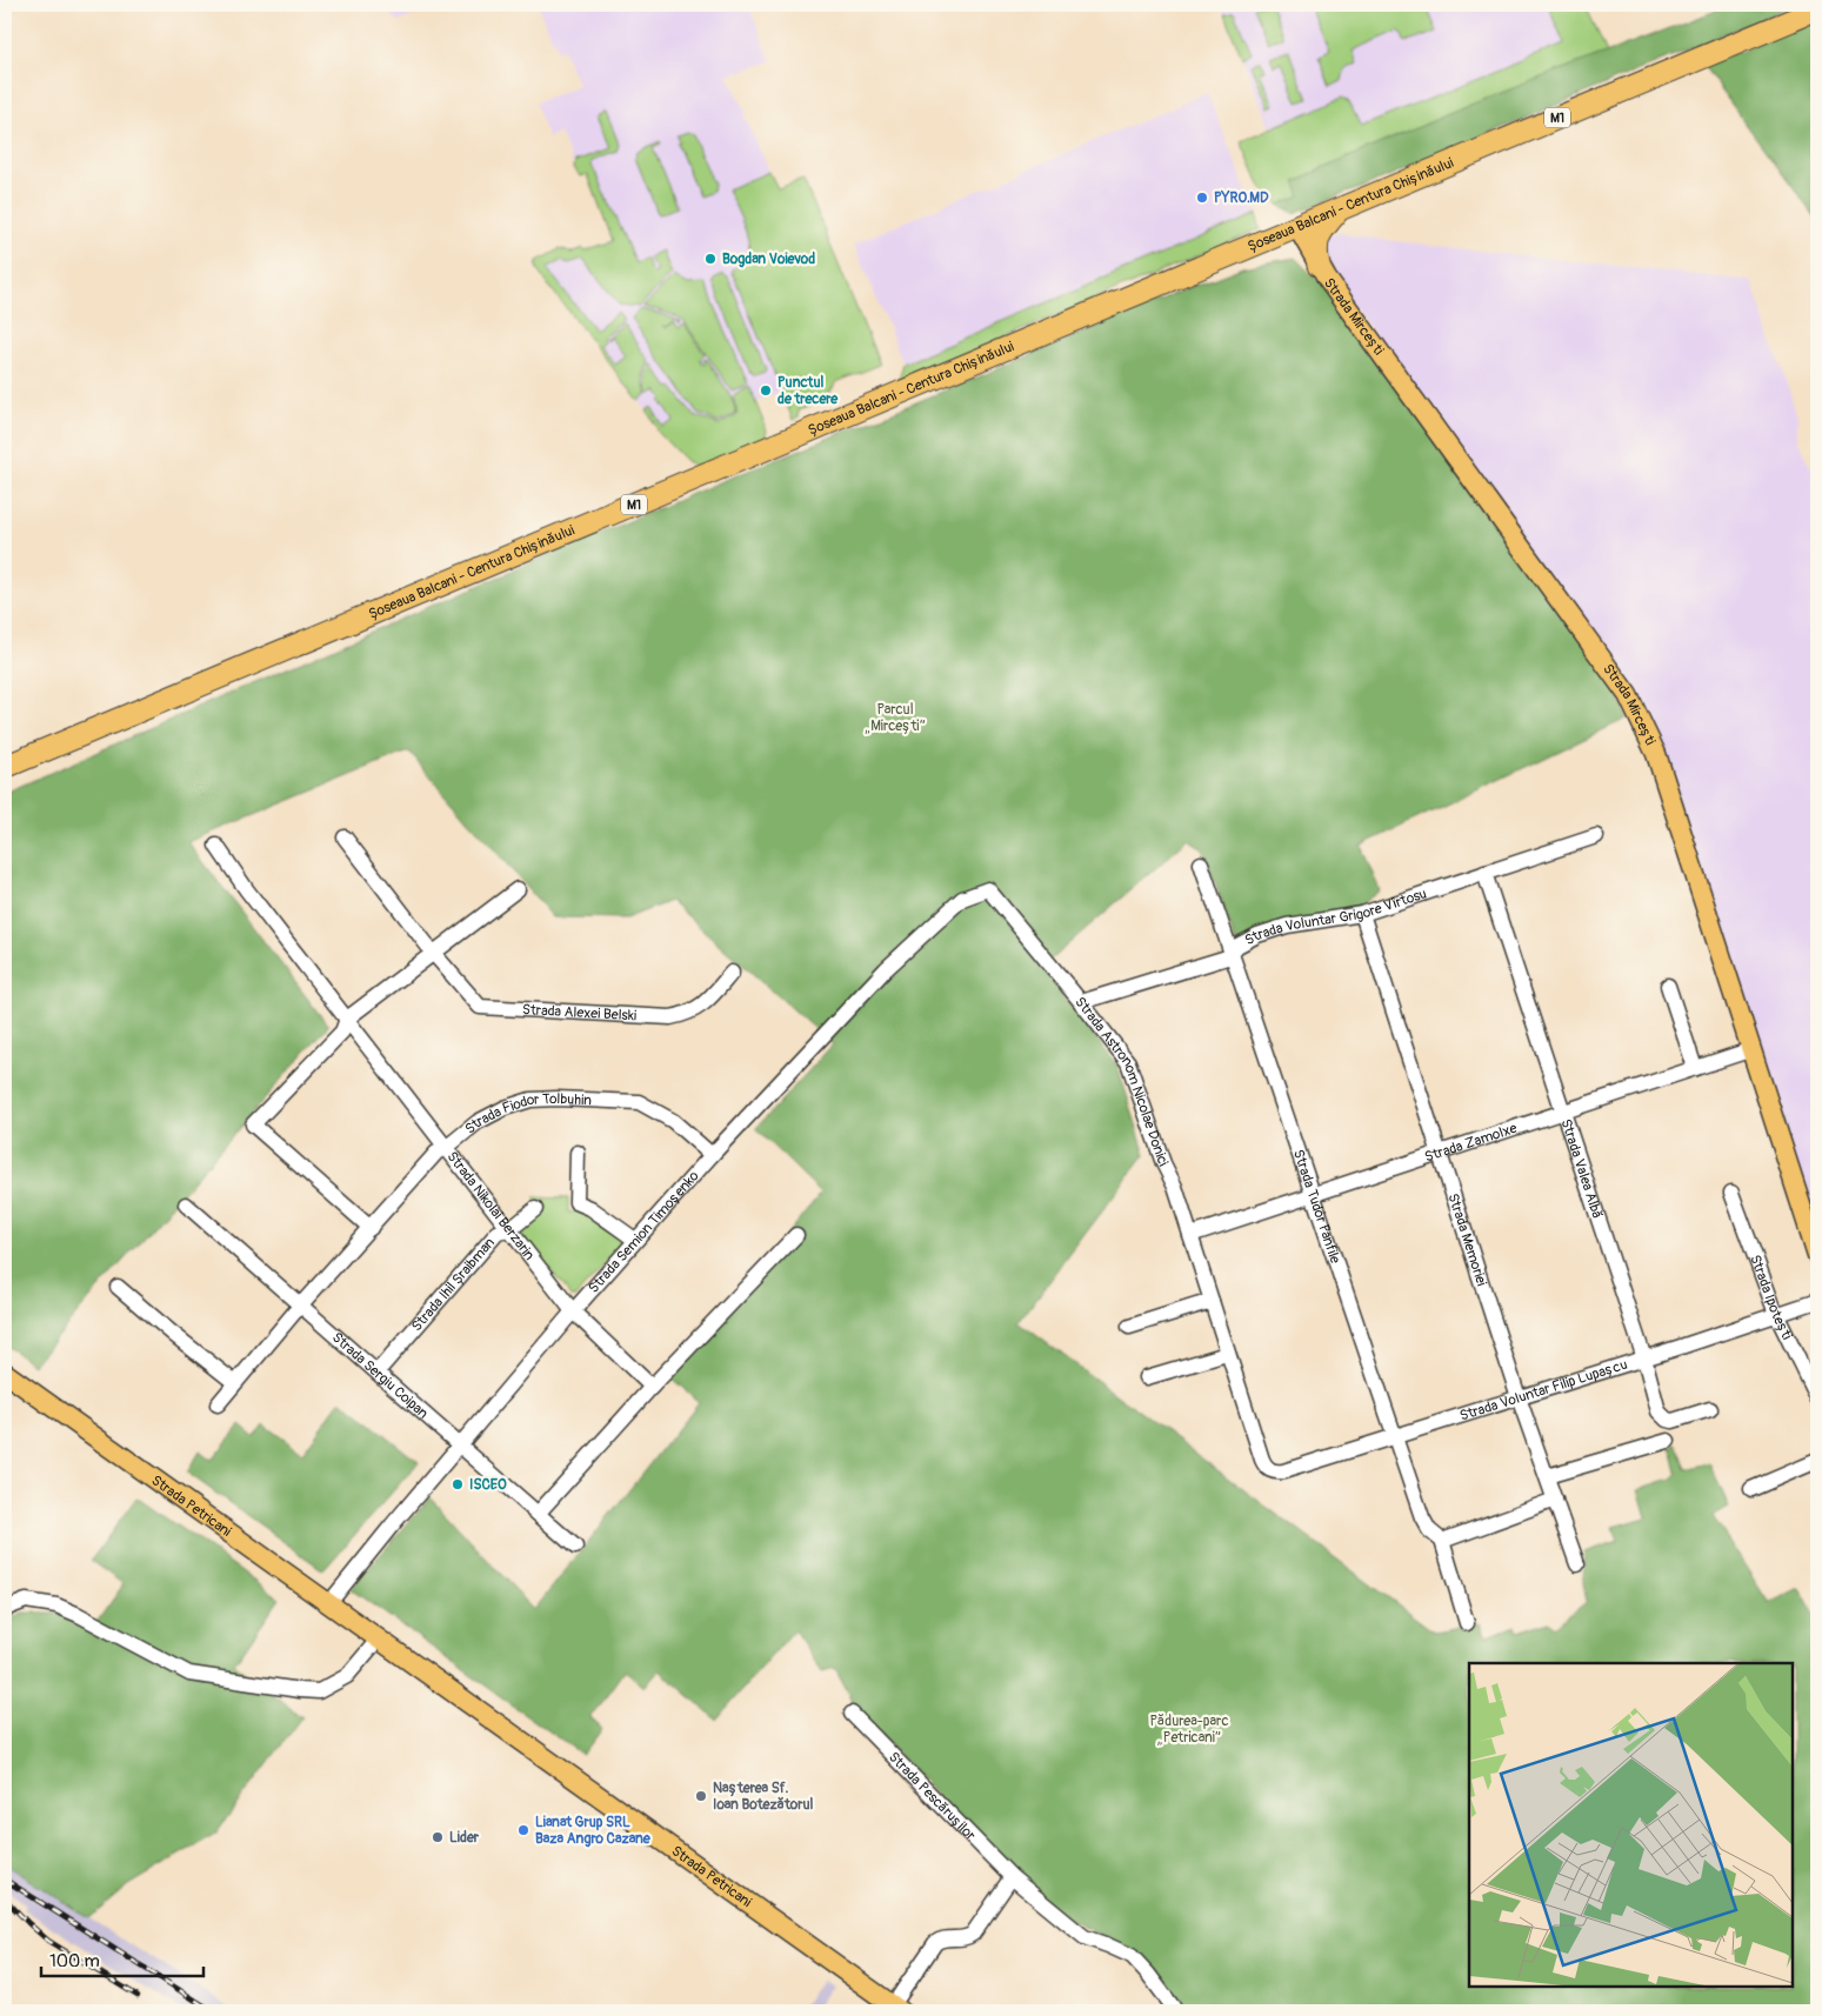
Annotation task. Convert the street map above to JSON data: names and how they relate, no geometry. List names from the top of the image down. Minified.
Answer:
{"streets":{"highway":["M1","Șoseaua Balcani - Centura Chișinăului"],"main road":["Strada Mircești","Strada Petricani"],"street":["Strada Voluntar Grigore Vîrtosu","Strada Alexei Belski","Strada Astronom Nicolae Donici","Strada Fiodor Tolbuhin","Strada Zamolxe","Strada Valea Albă","Strada Nikolai Berzarin","Strada Tudor Panfile","Strada Semion Timoșenko","Strada Memoriei","Strada Ihil Șraibman","Strada Ipotești","Strada Sergiu Coipan","Strada Voluntar Filip Lupașcu","Strada Pescărușilor"]},"crossings":[["Șoseaua Balcani - Centura Chișinăului","Strada Mircești"],["Strada Mircești","Strada Zamolxe"],["Strada Voluntar Grigore Vîrtosu","Strada Astronom Nicolae Donici"],["Strada Voluntar Grigore Vîrtosu","Strada Valea Albă"],["Strada Voluntar Grigore Vîrtosu","Strada Tudor Panfile"],["Strada Voluntar Grigore Vîrtosu","Strada Memoriei"],["Strada Astronom Nicolae Donici","Strada Zamolxe"],["Strada Astronom Nicolae Donici","Strada Semion Timoșenko"],["Strada Astronom Nicolae Donici","Strada Voluntar Filip Lupașcu"],["Strada Fiodor Tolbuhin","Strada Nikolai Berzarin"],["Strada Fiodor Tolbuhin","Strada Semion Timoșenko"],["Strada Fiodor Tolbuhin","Strada Sergiu Coipan"],["Strada Zamolxe","Strada Valea Albă"],["Strada Zamolxe","Strada Tudor Panfile"],["Strada Zamolxe","Strada Memoriei"],["Strada Valea Albă","Strada Voluntar Filip Lupașcu"],["Strada Nikolai Berzarin","Strada Semion Timoșenko"],["Strada Nikolai Berzarin","Strada Ihil Șraibman"],["Strada Tudor Panfile","Strada Voluntar Filip Lupașcu"],["Strada Semion Timoșenko","Strada Sergiu Coipan"],["Strada Semion Timoșenko","Strada Petricani"],["Strada Memoriei","Strada Voluntar Filip Lupașcu"],["Strada Ihil Șraibman","Strada Sergiu Coipan"],["Strada Ipotești","Strada Voluntar Filip Lupașcu"]],"parks":["Parcul „Mircești”","Pădurea-parc „Petricani”"],"places":["PYRO.MD","Bogdan Voievod","Punctul de trecere","ISCEO","Nașterea Sf. Ioan Botezătorul","Lianat Grup SRL Baza Angro Cazane","Lider"],"scale_bar":"100 m"}
